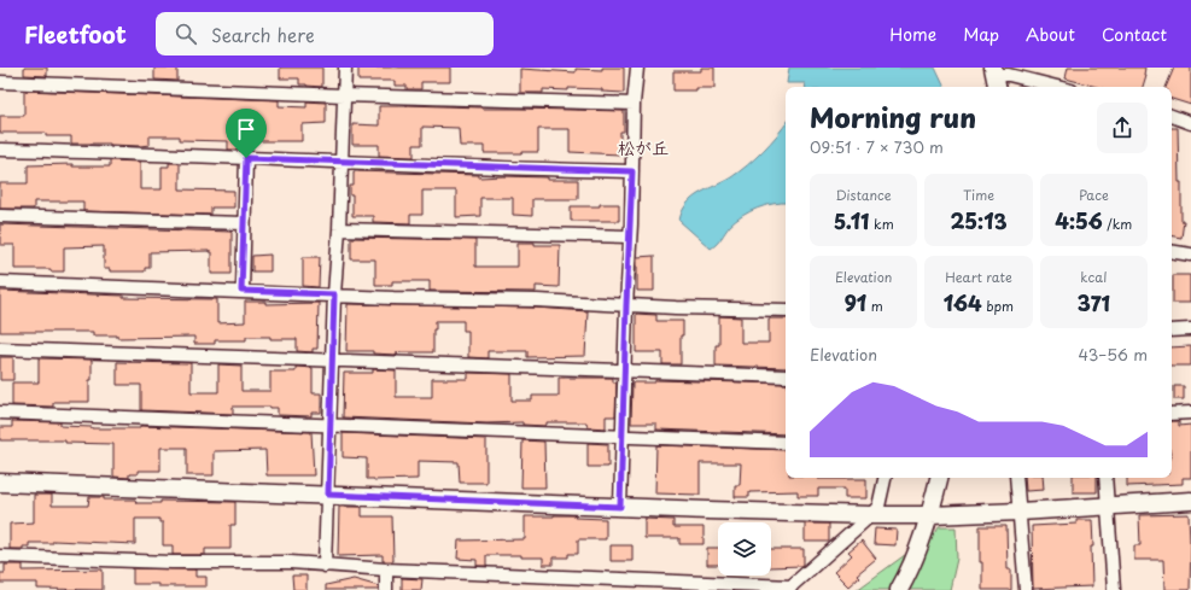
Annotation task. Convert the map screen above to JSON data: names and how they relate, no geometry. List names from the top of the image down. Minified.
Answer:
{"districts":["松が丘"],"page":{"header":"Fleetfoot","search":"Search here","nav":["Home","Map","About","Contact"],"heading":["Morning run","09:51 · 7 × 730 m"],"stats":[["Distance","5.11 km"],["Time","25:13"],["Pace","4:56 /km"],["Elevation","91 m"],["Heart rate","164 bpm"],["kcal","371"]],"chart":["Elevation","43–56 m"]}}
